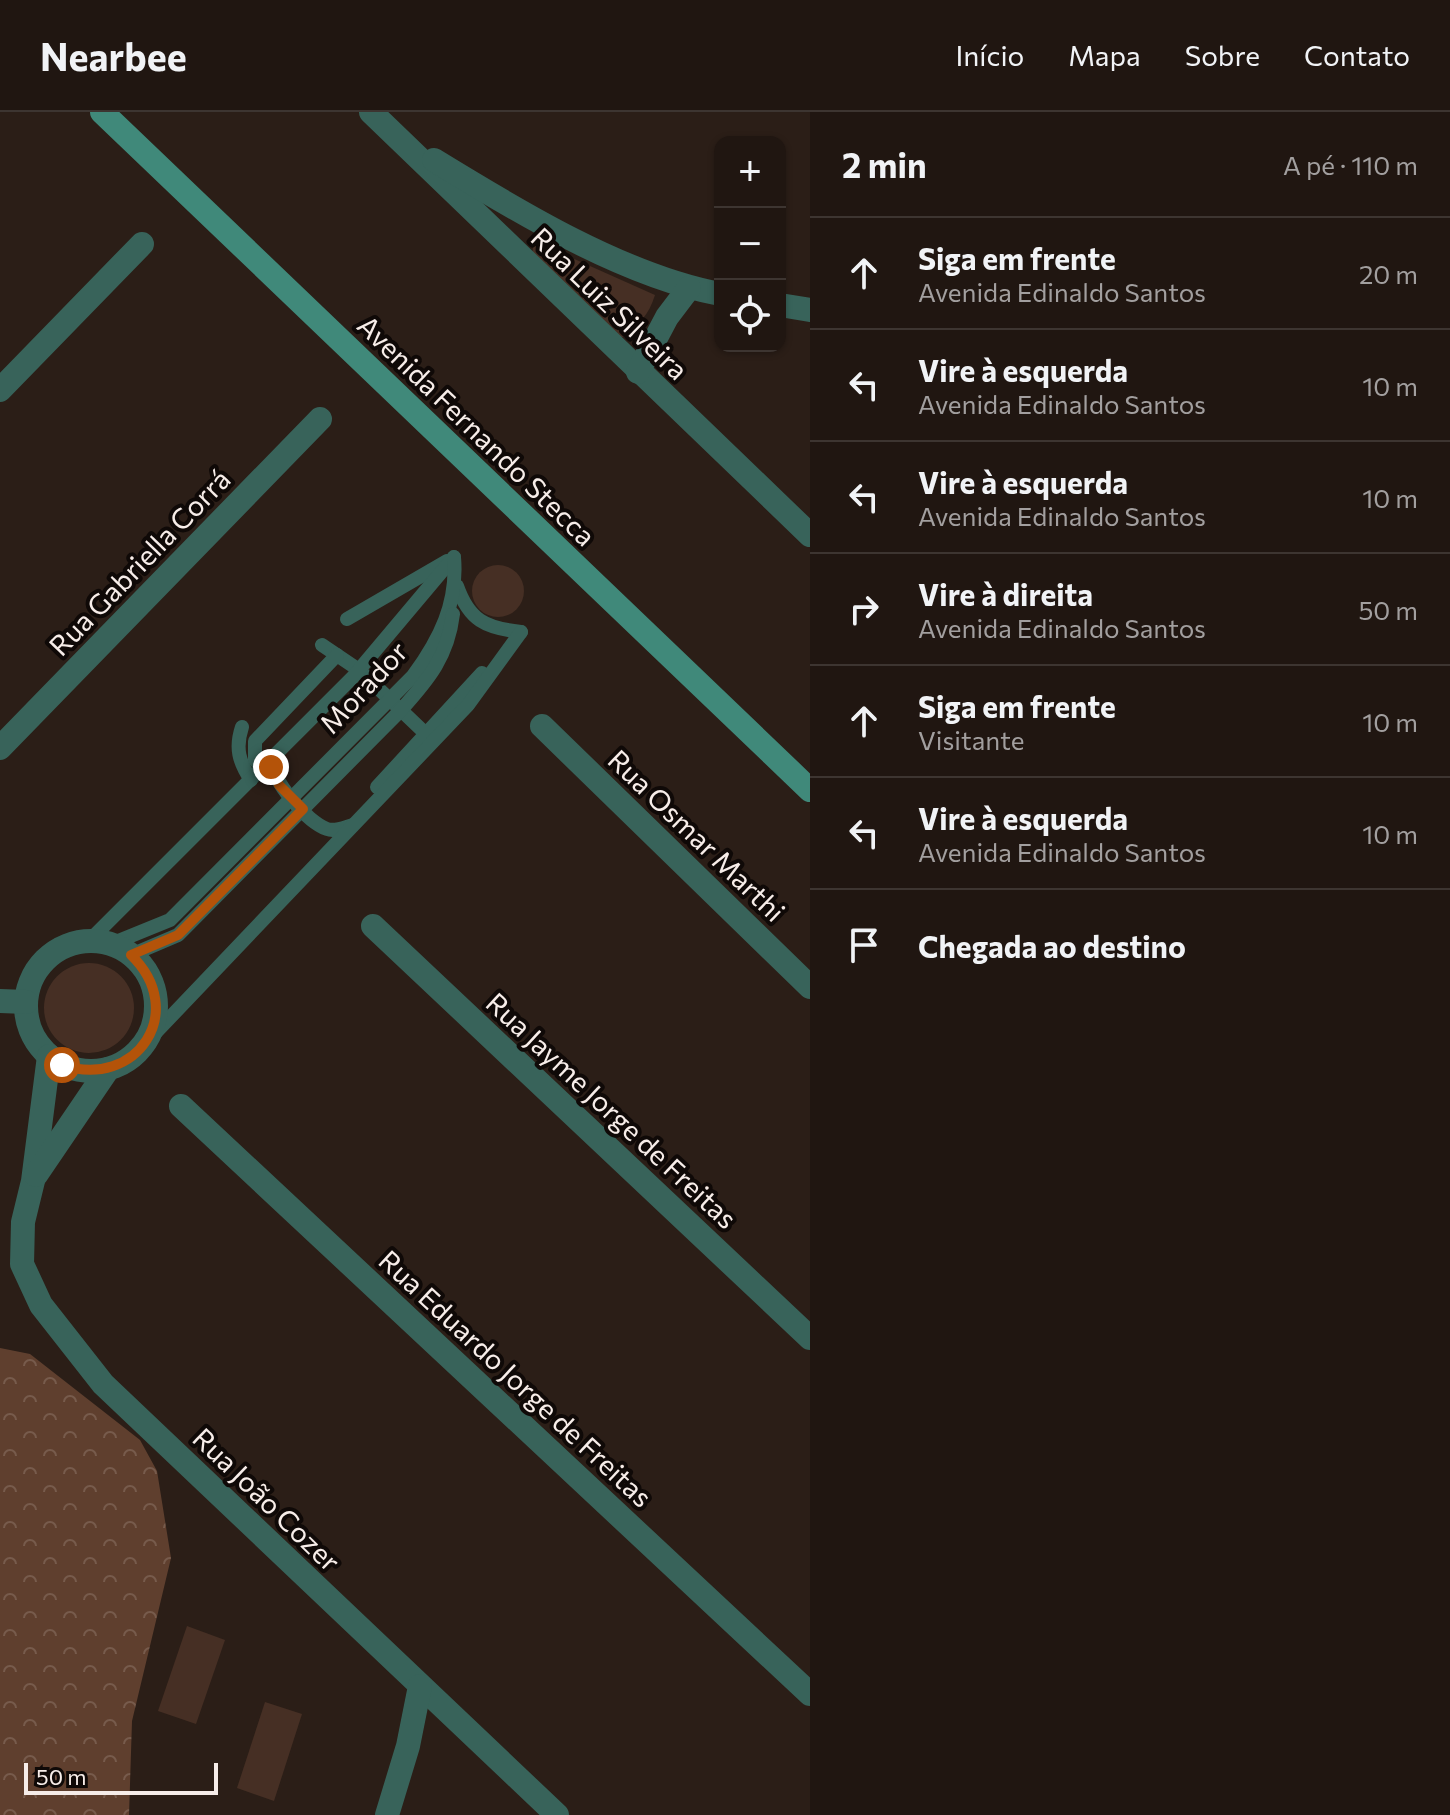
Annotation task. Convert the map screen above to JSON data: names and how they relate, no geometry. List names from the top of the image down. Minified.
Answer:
{"streets":{"street":["Rua Luiz Silveira","Avenida Fernando Stecca","Rua Gabriella Corrá","Rua Osmar Marthi","Rua Jayme Jorge de Freitas","Rua Eduardo Jorge de Freitas","Rua João Cozer"],"lane":["Morador"]},"scale_bar":"50 m","page":{"header":"Nearbee","nav":["Início","Mapa","Sobre","Contato"],"heading":["2 min","A pé · 110 m"],"map_buttons":["+","−"],"list":[["Siga em frente","Avenida Edinaldo Santos","20 m"],["Vire à esquerda","Avenida Edinaldo Santos","10 m"],["Vire à esquerda","Avenida Edinaldo Santos","10 m"],["Vire à direita","Avenida Edinaldo Santos","50 m"],["Siga em frente","Visitante","10 m"],["Vire à esquerda","Avenida Edinaldo Santos","10 m"],"Chegada ao destino"],"scale":"50 m"}}
